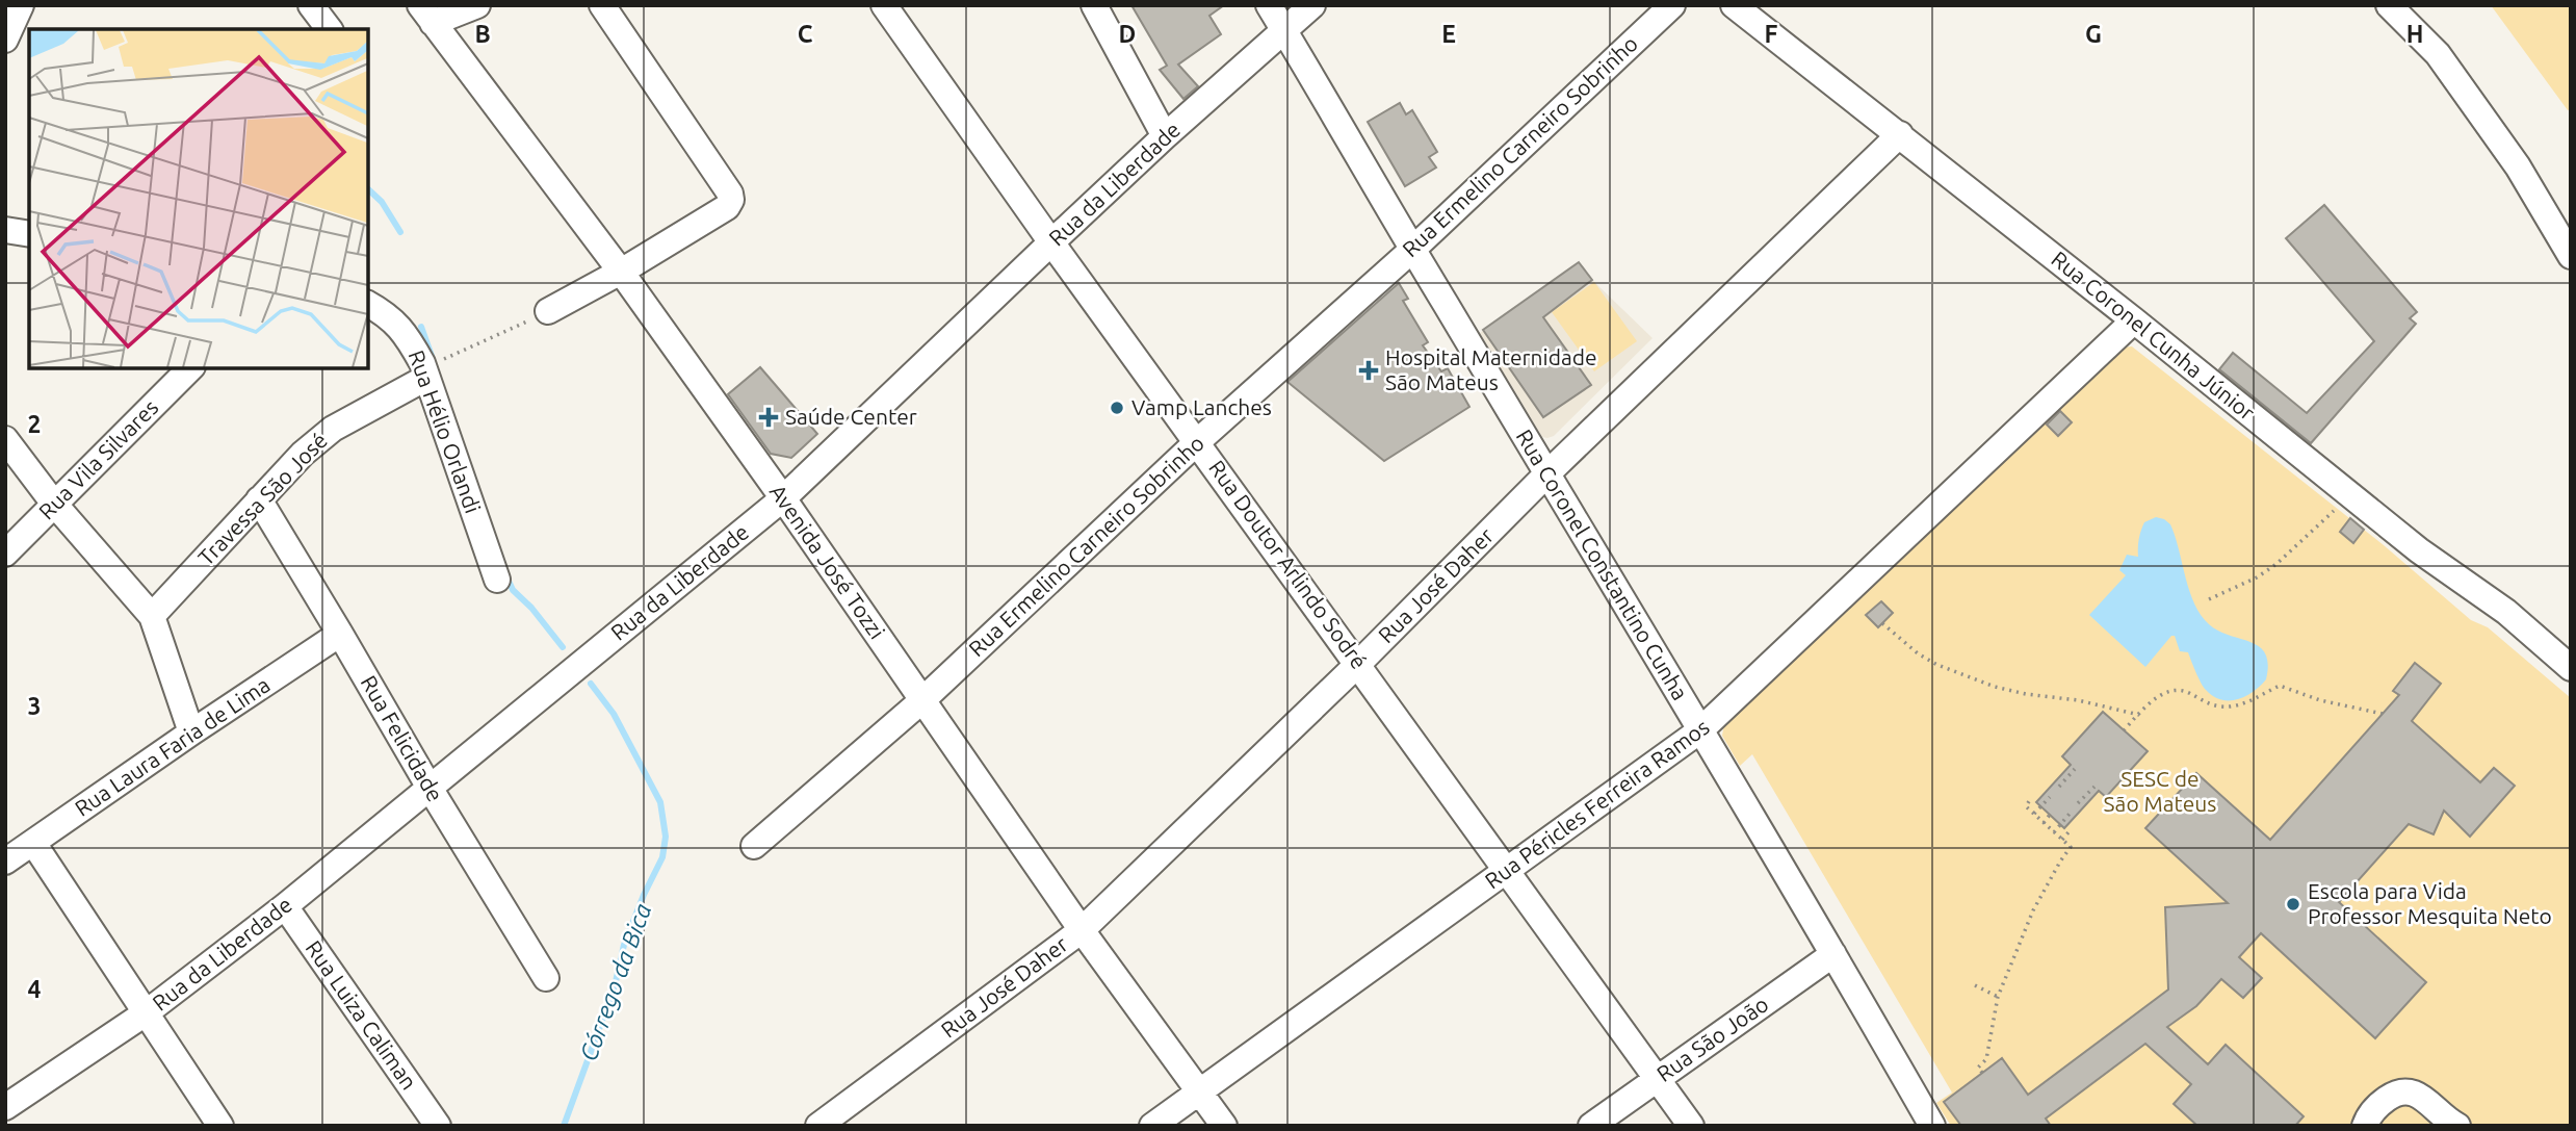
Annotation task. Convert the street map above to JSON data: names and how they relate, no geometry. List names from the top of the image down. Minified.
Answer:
{"streets":{"street":["Rua Ermelino Carneiro Sobrinho","Rua da Liberdade","Rua Coronel Cunha Júnior","Rua Hélio Orlandi","Rua Vila Silvares","Travessa São José","Avenida José Tozzi","Rua Doutor Arlindo Sodré","Rua Coronel Constantino Cunha","Rua José Daher","Rua Felicidade","Rua Laura Faria de Lima","Rua Péricles Ferreira Ramos","Rua Luiza Caliman","Rua São João"]},"crossings":[["Rua Ermelino Carneiro Sobrinho","Avenida José Tozzi"],["Rua Ermelino Carneiro Sobrinho","Rua Doutor Arlindo Sodré"],["Rua Ermelino Carneiro Sobrinho","Rua Coronel Constantino Cunha"],["Rua da Liberdade","Avenida José Tozzi"],["Rua da Liberdade","Rua Doutor Arlindo Sodré"],["Rua da Liberdade","Rua Coronel Constantino Cunha"],["Rua da Liberdade","Rua Felicidade"],["Rua da Liberdade","Rua Luiza Caliman"],["Rua Coronel Cunha Júnior","Rua José Daher"],["Rua Coronel Cunha Júnior","Rua Péricles Ferreira Ramos"],["Rua Hélio Orlandi","Travessa São José"],["Travessa São José","Rua Felicidade"],["Avenida José Tozzi","Rua José Daher"],["Avenida José Tozzi","Rua Péricles Ferreira Ramos"],["Rua Doutor Arlindo Sodré","Rua José Daher"],["Rua Doutor Arlindo Sodré","Rua Péricles Ferreira Ramos"],["Rua Doutor Arlindo Sodré","Rua São João"],["Rua Coronel Constantino Cunha","Rua José Daher"],["Rua Coronel Constantino Cunha","Rua Péricles Ferreira Ramos"],["Rua Coronel Constantino Cunha","Rua São João"],["Rua Felicidade","Rua Laura Faria de Lima"]],"water":["Córrego da Bica"],"parks":["SESC de São Mateus"],"places":{"health":["Hospital Maternidade São Mateus","Saúde Center"],"other":["Vamp Lanches","Escola para Vida Professor Mesquita Neto"]},"grid":{"columns":["B","C","D","E","F","G","H"],"rows":["2","3","4"]}}
